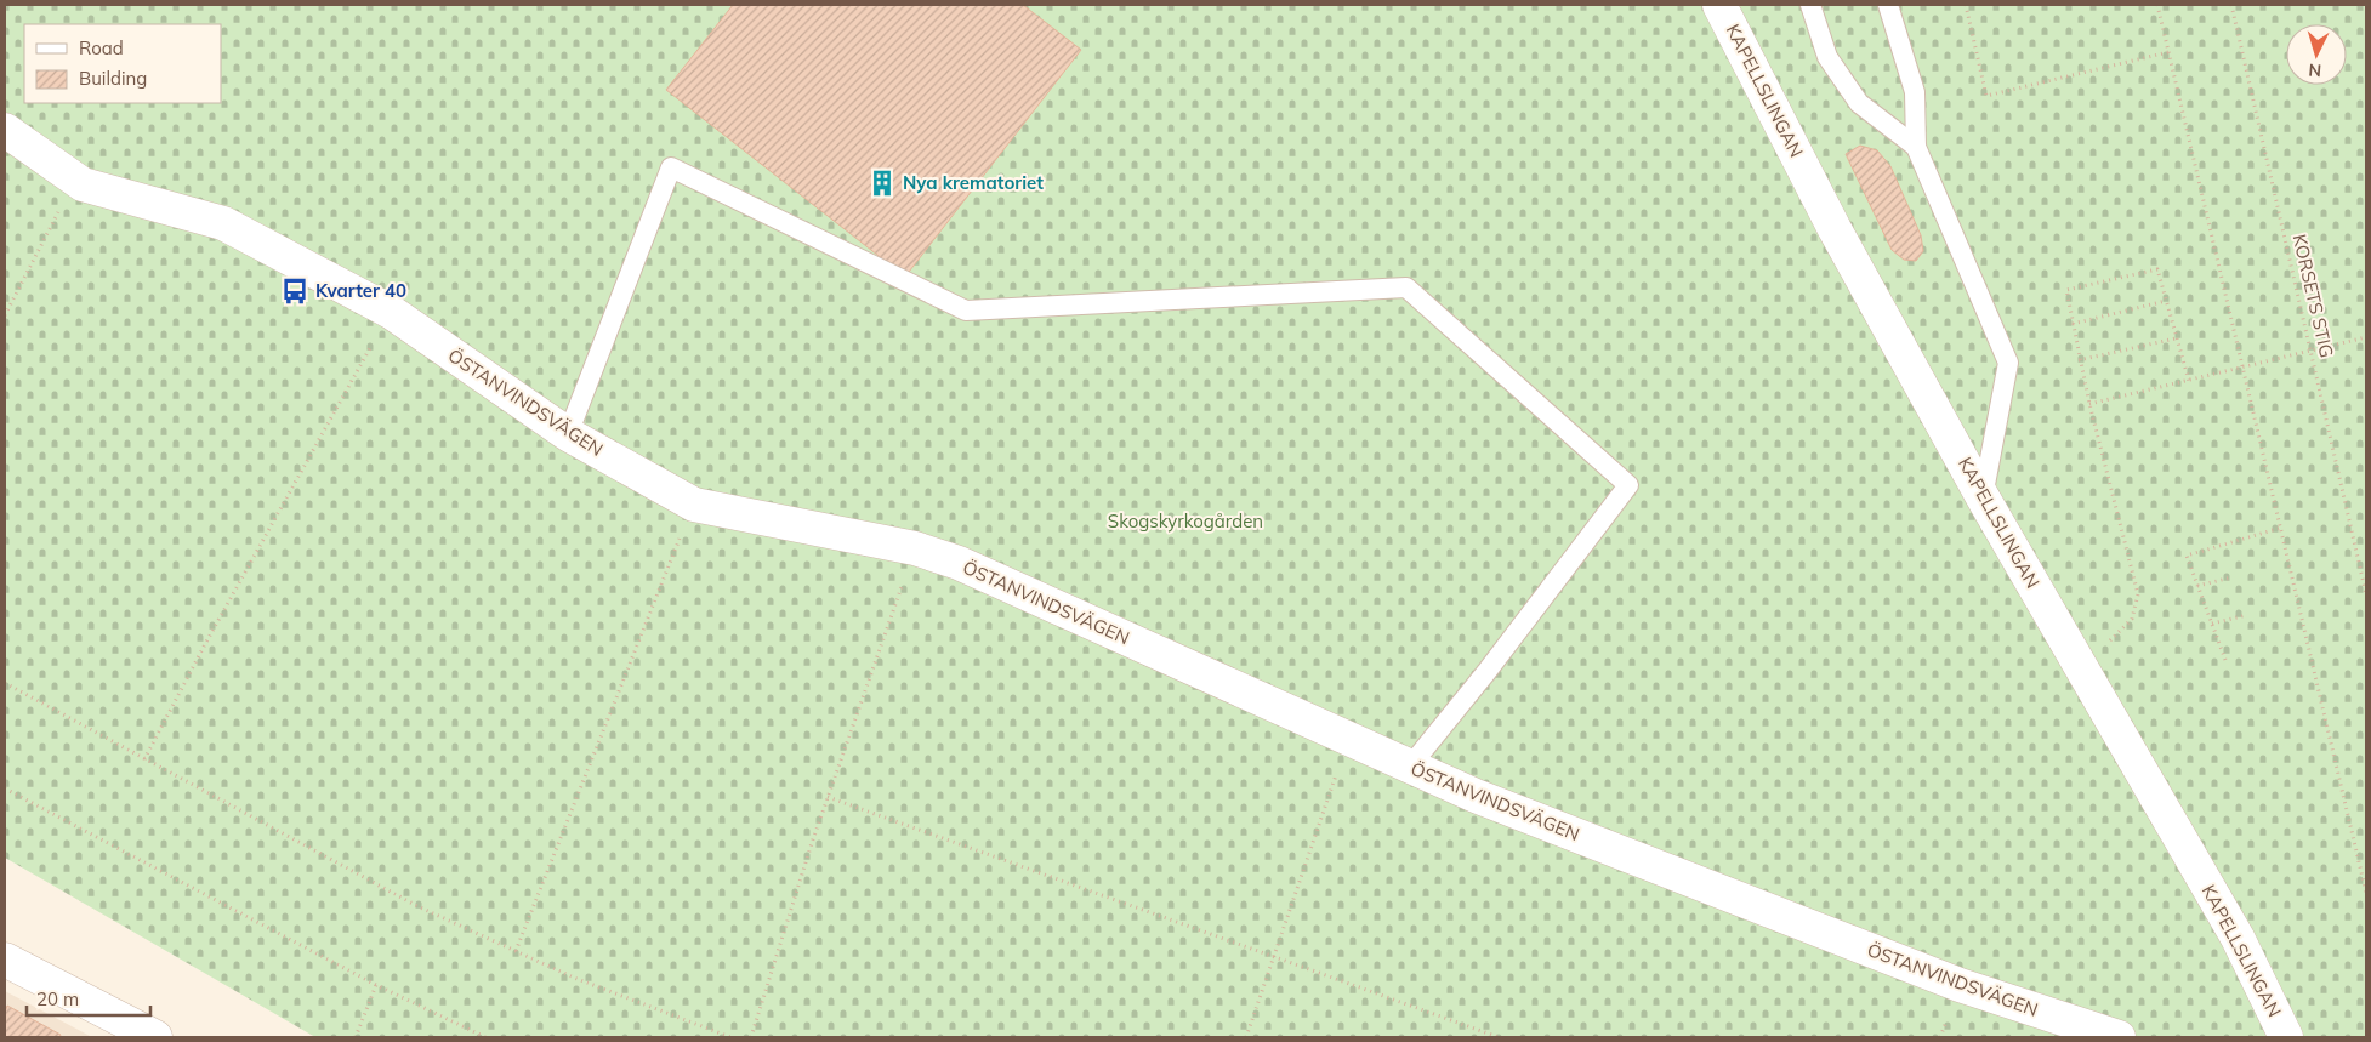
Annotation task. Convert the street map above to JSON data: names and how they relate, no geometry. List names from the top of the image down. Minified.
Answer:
{"streets":{"street":["KAPELLSLINGAN","ÖSTANVINDSVÄGEN"],"path":["KORSETS STIG"]},"parks":["Skogskyrkogården"],"places":{"building":["Nya krematoriet"],"bus stop":["Kvarter 40"]},"legend":["Road","Building"],"scale_bar":"20 m","north":"bottom"}
